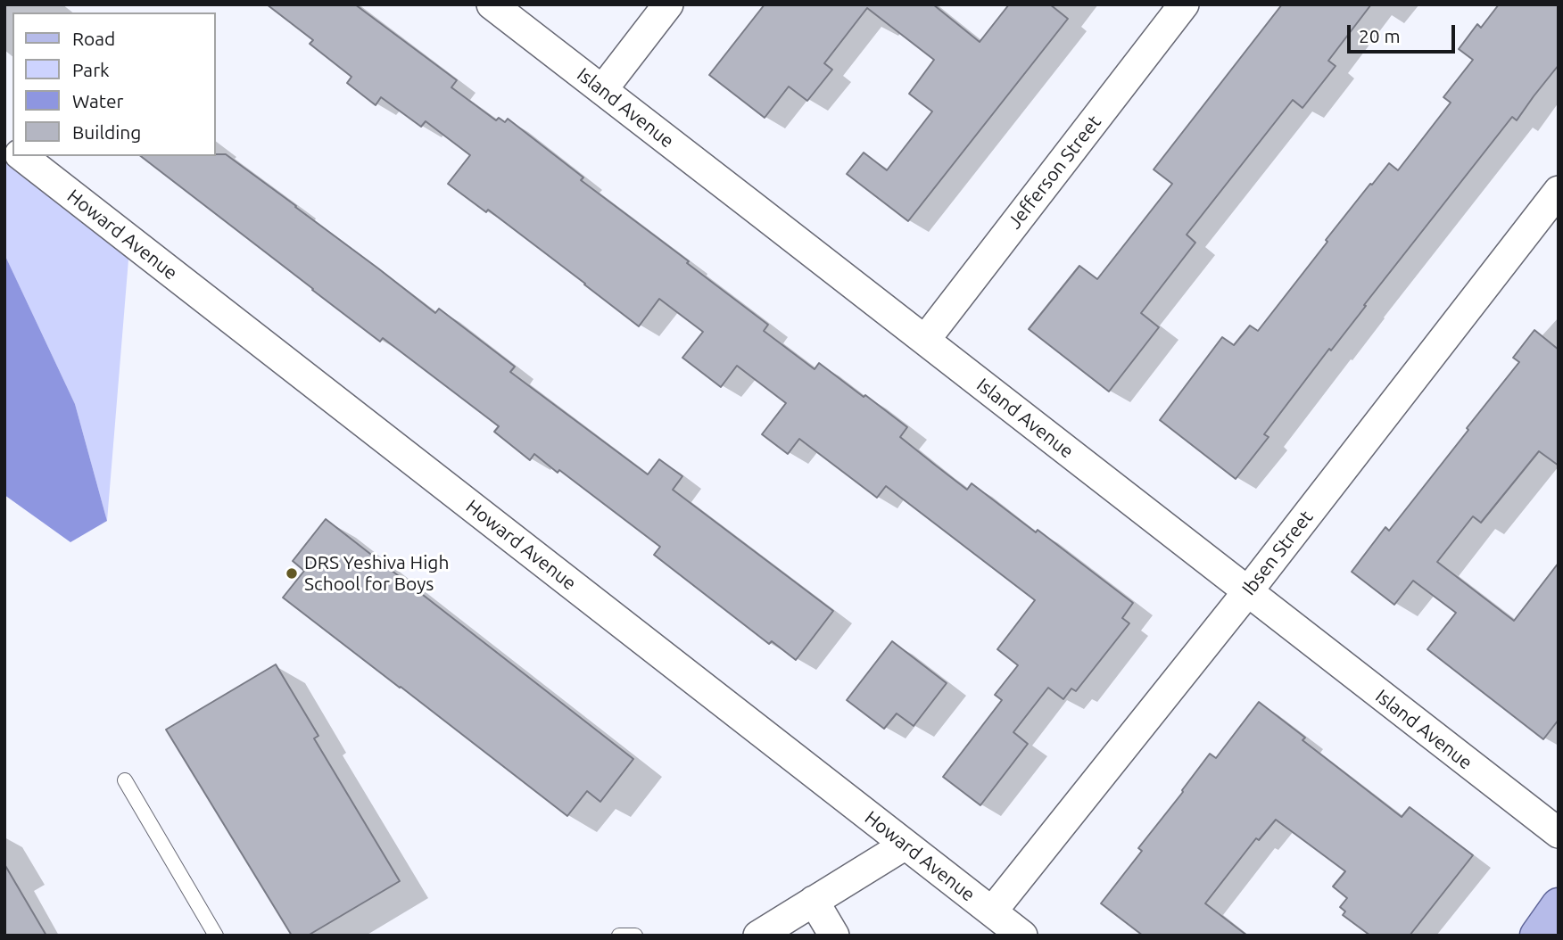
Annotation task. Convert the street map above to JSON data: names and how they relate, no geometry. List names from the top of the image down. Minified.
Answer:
{"streets":{"street":["Island Avenue","Jefferson Street","Howard Avenue","Ibsen Street"]},"crossings":[["Island Avenue","Jefferson Street"],["Island Avenue","Ibsen Street"],["Howard Avenue","Ibsen Street"]],"places":["DRS Yeshiva High School for Boys"],"legend":["Road","Park","Water","Building"],"scale_bar":"20 m"}
